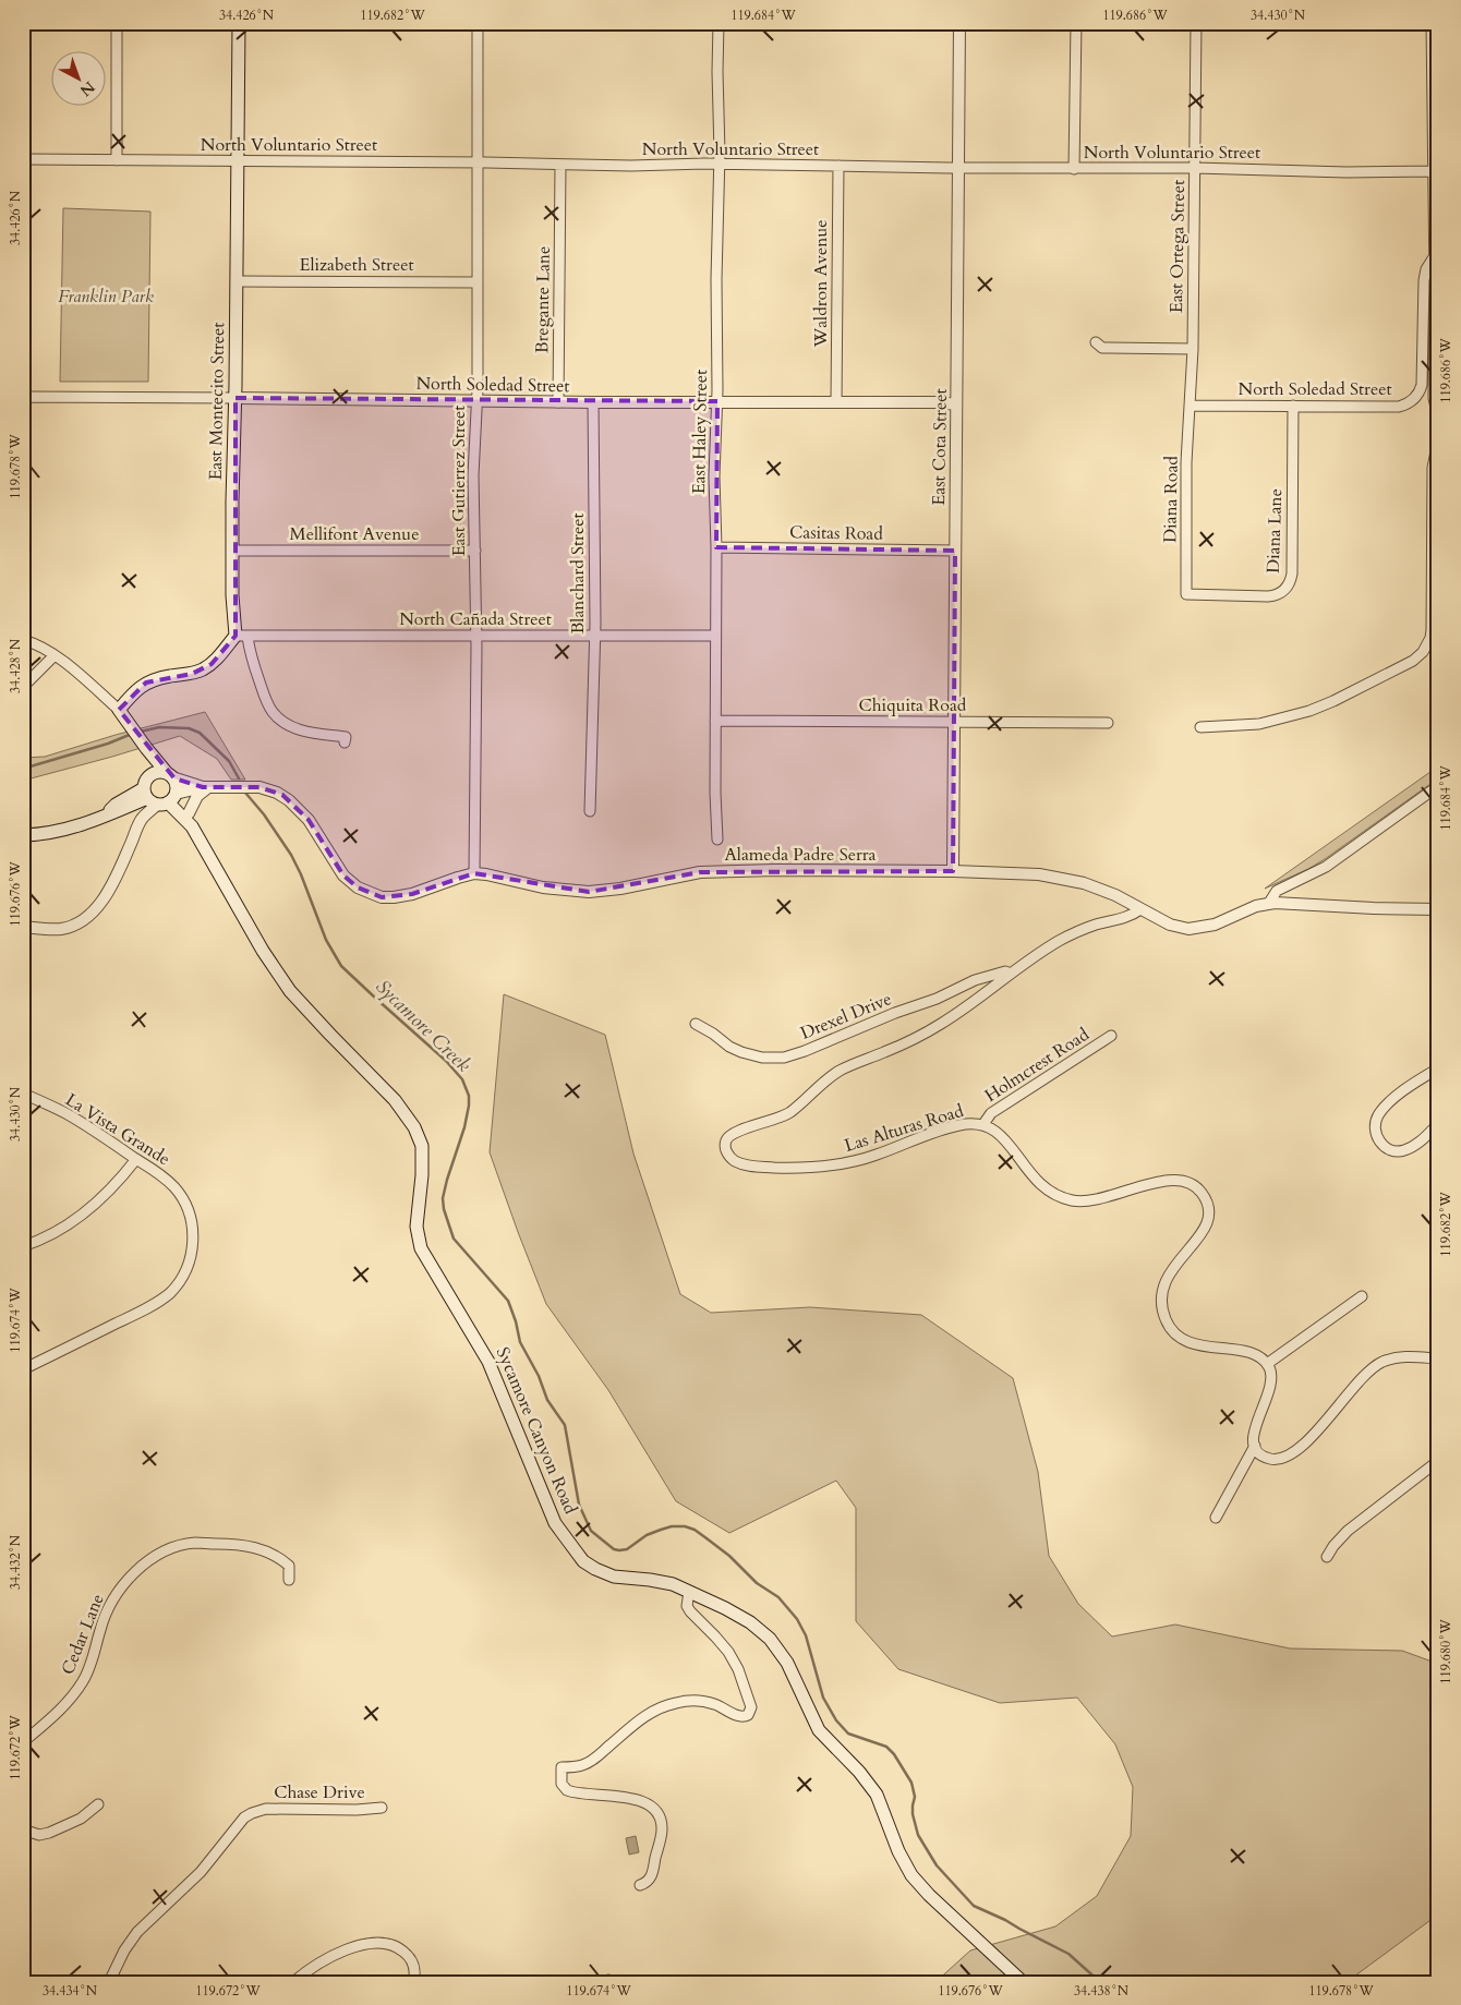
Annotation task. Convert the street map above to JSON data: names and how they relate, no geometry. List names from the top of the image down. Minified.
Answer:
{"streets":{"main road":["East Montecito Street","Sycamore Canyon Road"],"street":["North Voluntario Street","East Ortega Street","Elizabeth Street","Waldron Avenue","Bregante Lane","North Soledad Street","East Haley Street","East Cota Street","East Gutierrez Street","Diana Road","Diana Lane","Casitas Road","Mellifont Avenue","Blanchard Street","North Cañada Street","Chiquita Road","Alameda Padre Serra","Drexel Drive","Holmcrest Road","Las Alturas Road","La Vista Grande","Cedar Lane","Chase Drive"]},"crossings":[["North Voluntario Street","East Ortega Street"],["North Voluntario Street","Waldron Avenue"],["North Voluntario Street","Bregante Lane"],["North Voluntario Street","East Montecito Street"],["North Voluntario Street","East Haley Street"],["North Voluntario Street","East Cota Street"],["North Voluntario Street","East Gutierrez Street"],["East Ortega Street","North Soledad Street"],["East Ortega Street","Diana Road"],["Elizabeth Street","East Montecito Street"],["Elizabeth Street","East Gutierrez Street"],["Waldron Avenue","North Soledad Street"],["Bregante Lane","North Soledad Street"],["North Soledad Street","East Montecito Street"],["North Soledad Street","East Haley Street"],["North Soledad Street","East Cota Street"],["North Soledad Street","East Gutierrez Street"],["North Soledad Street","Diana Road"],["North Soledad Street","Diana Lane"],["North Soledad Street","Blanchard Street"],["East Montecito Street","Mellifont Avenue"],["East Montecito Street","North Cañada Street"],["East Haley Street","Casitas Road"],["East Haley Street","North Cañada Street"],["East Haley Street","Chiquita Road"],["East Cota Street","Casitas Road"],["East Cota Street","Chiquita Road"],["East Cota Street","Alameda Padre Serra"],["East Gutierrez Street","Mellifont Avenue"],["East Gutierrez Street","North Cañada Street"],["East Gutierrez Street","Alameda Padre Serra"],["Diana Road","Diana Lane"],["Blanchard Street","North Cañada Street"],["Alameda Padre Serra","Las Alturas Road"],["Alameda Padre Serra","Sycamore Canyon Road"],["Drexel Drive","Las Alturas Road"],["Holmcrest Road","Las Alturas Road"]],"water":["Sycamore Creek"],"parks":["Franklin Park"],"north":"bottom right","coordinates":["34.426°N","119.682°W","119.684°W","119.686°W","34.430°N","119.678°W","34.428°N","119.676°W","119.674°W","34.432°N","119.680°W","119.672°W","34.434°N","34.438°N"]}
